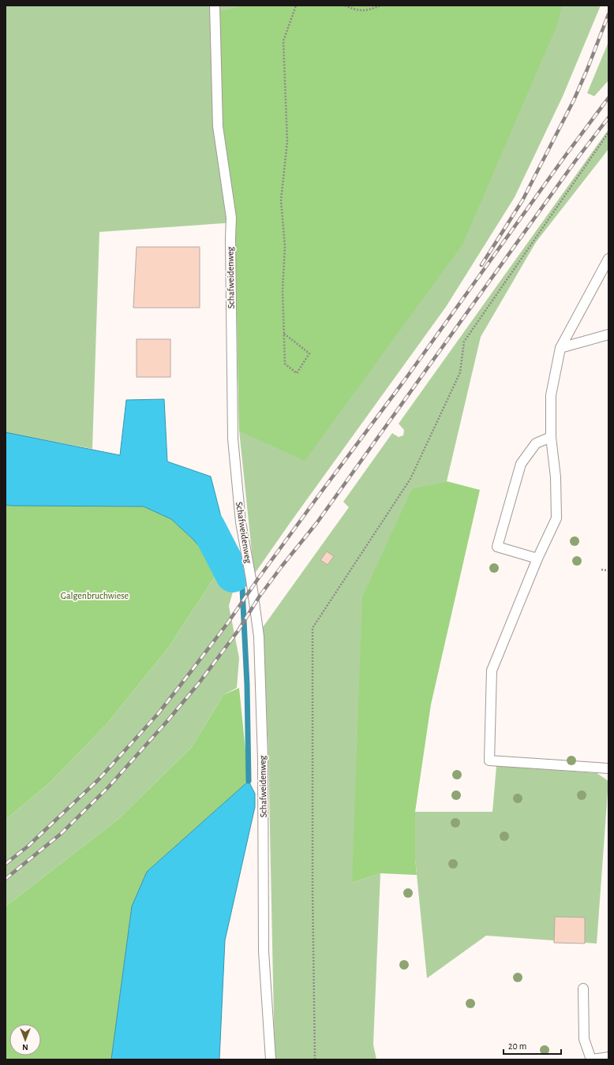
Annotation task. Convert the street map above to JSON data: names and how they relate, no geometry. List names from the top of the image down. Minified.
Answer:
{"streets":{"lane":["Schafweidenweg"]},"parks":["Galgenbruchwiese"],"scale_bar":"20 m","north":"bottom"}
